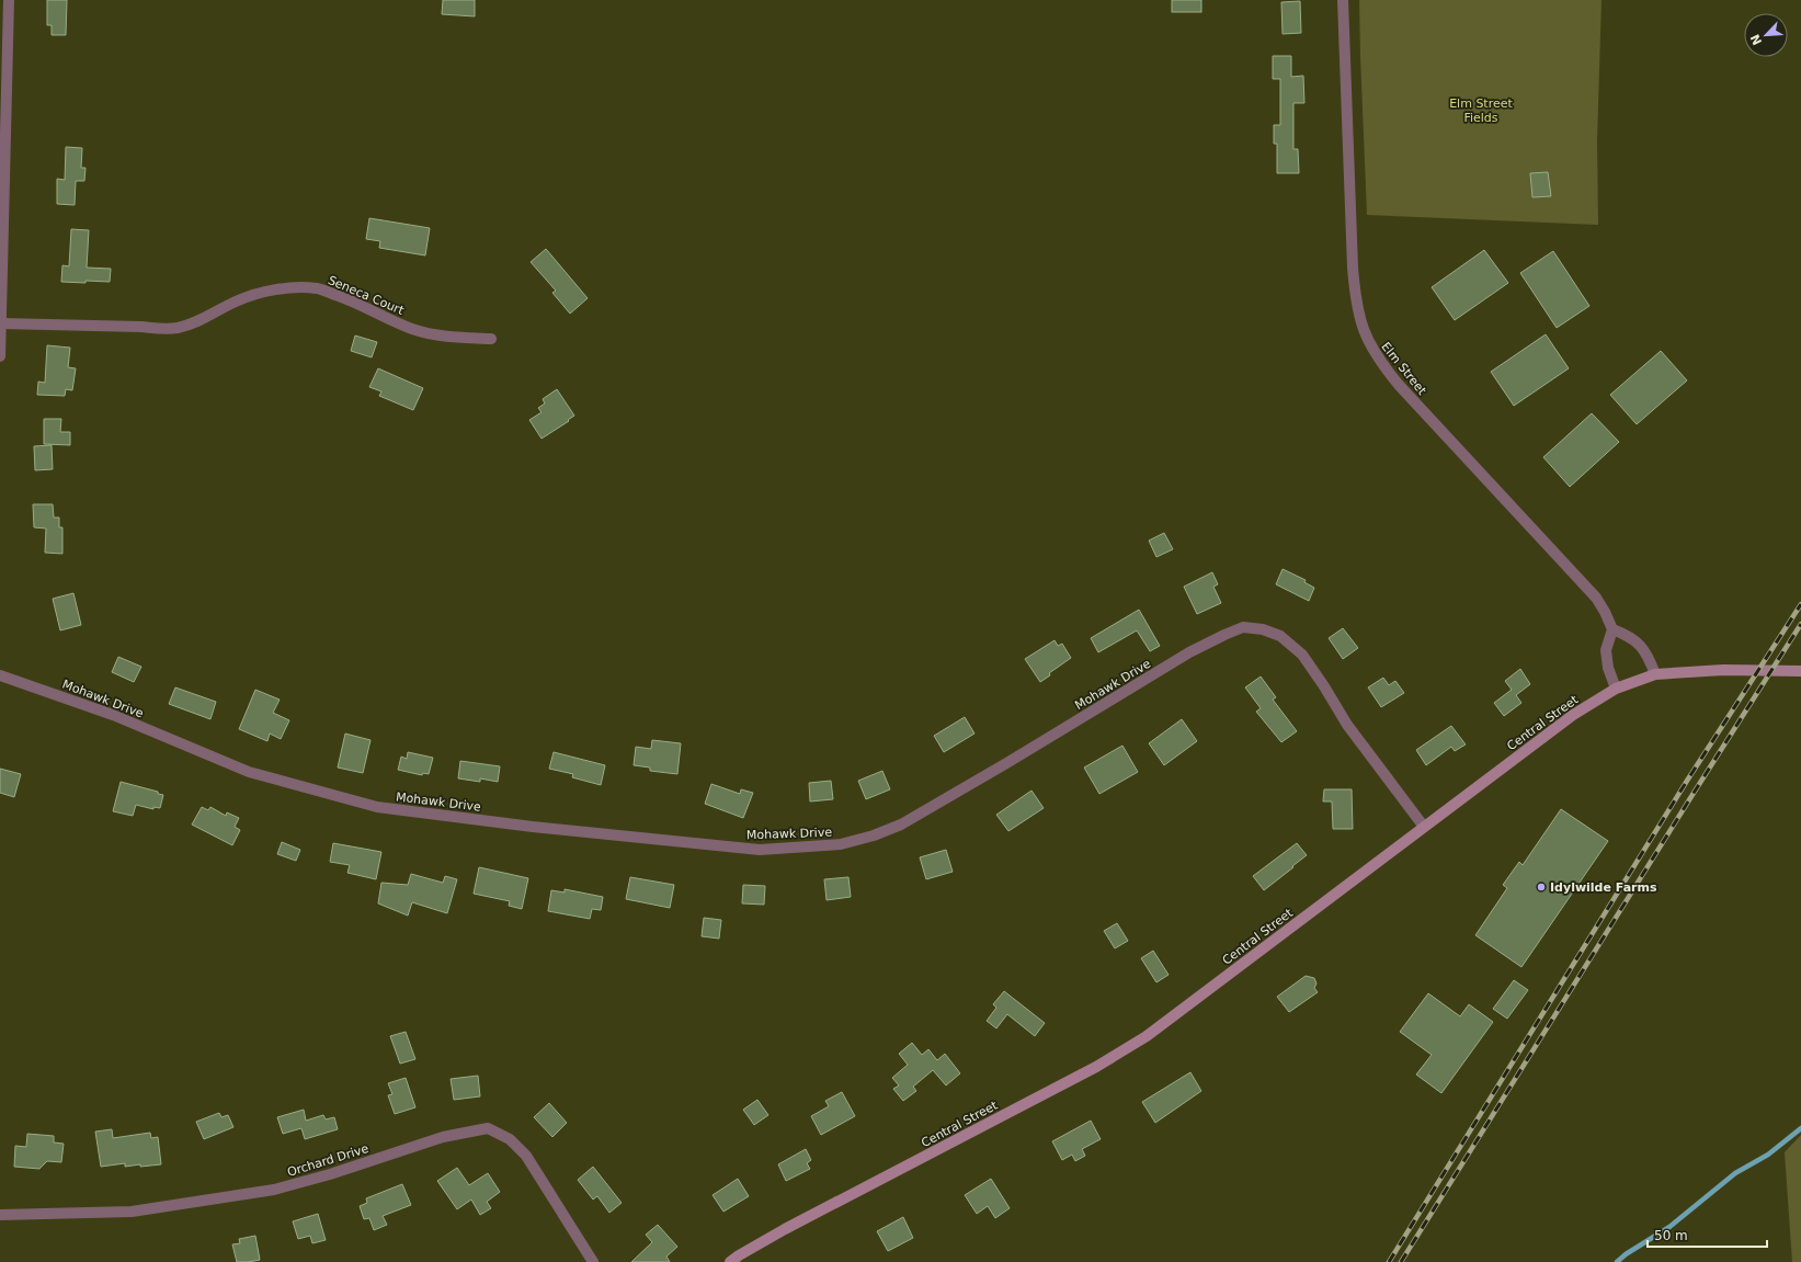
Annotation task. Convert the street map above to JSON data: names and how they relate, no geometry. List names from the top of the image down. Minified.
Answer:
{"streets":{"street":["Seneca Court","Elm Street","Mohawk Drive","Central Street","Orchard Drive"]},"crossings":[["Mohawk Drive","Central Street"]],"parks":["Elm Street Fields"],"places":["Idylwilde Farms"],"scale_bar":"50 m","north":"bottom left"}
